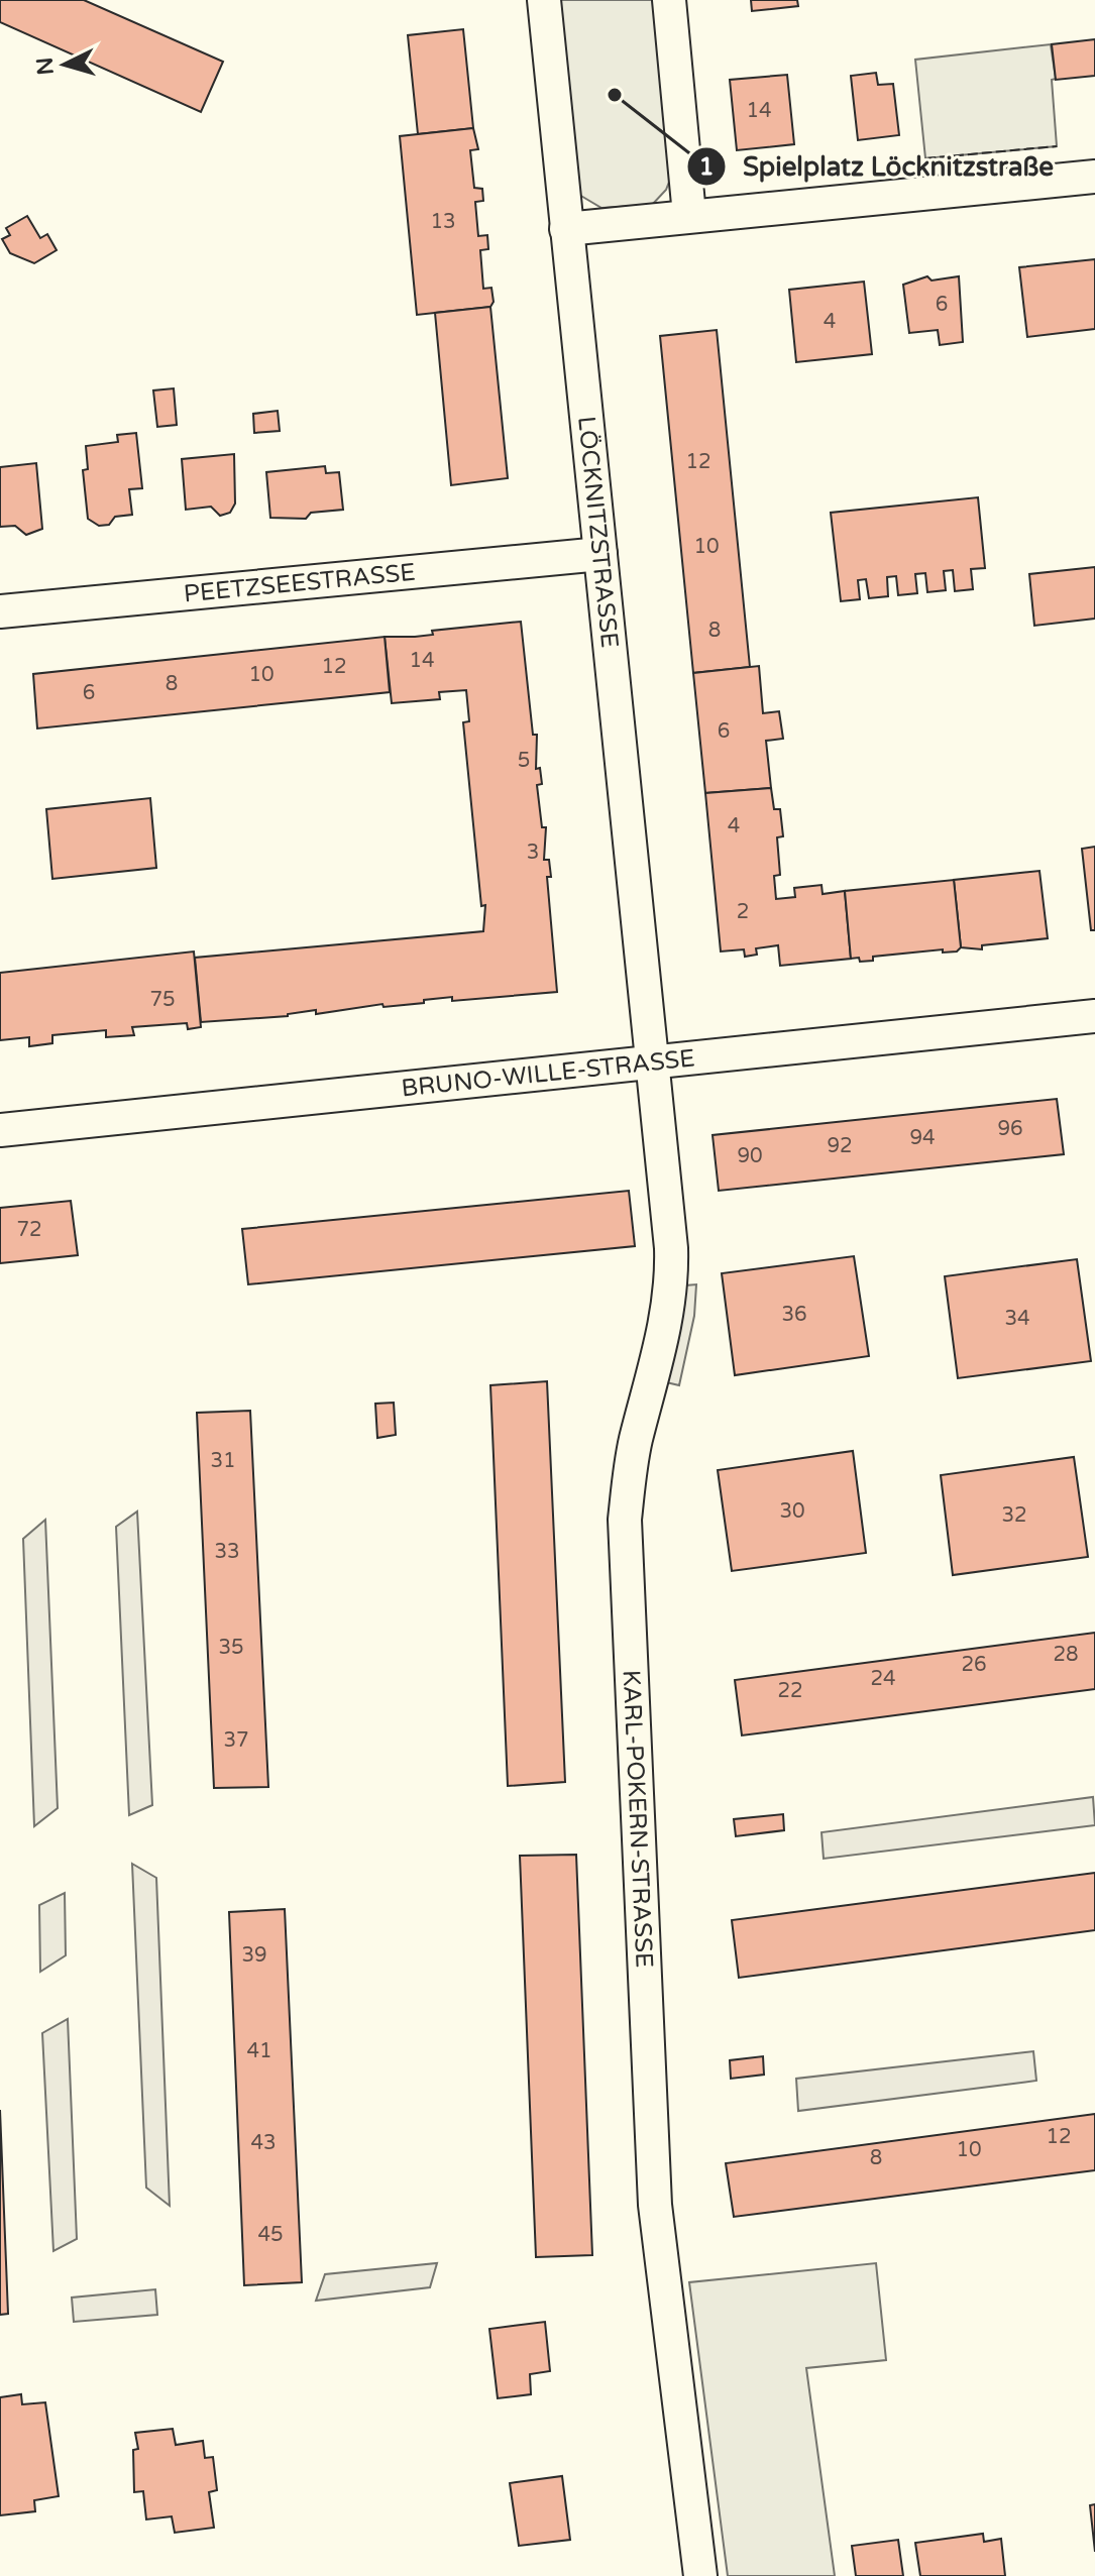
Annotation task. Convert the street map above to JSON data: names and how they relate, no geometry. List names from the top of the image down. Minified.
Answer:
{"streets":{"street":["LÖCKNITZSTRASSE","PEETZSEESTRASSE","BRUNO-WILLE-STRASSE","KARL-POKERN-STRASSE"]},"crossings":[["LÖCKNITZSTRASSE","PEETZSEESTRASSE"],["LÖCKNITZSTRASSE","BRUNO-WILLE-STRASSE"],["LÖCKNITZSTRASSE","KARL-POKERN-STRASSE"],["BRUNO-WILLE-STRASSE","KARL-POKERN-STRASSE"]],"places":["Spielplatz Löcknitzstraße"],"house_numbers":["14","13","6","4","12","10","8","14","12","10","8","6","6","5","4","3","2","75","96","94","92","90","72","36","34","31","30","32","33","35","28","26","24","22","37","39","41","12","43","10","8","45"],"north":"left"}
